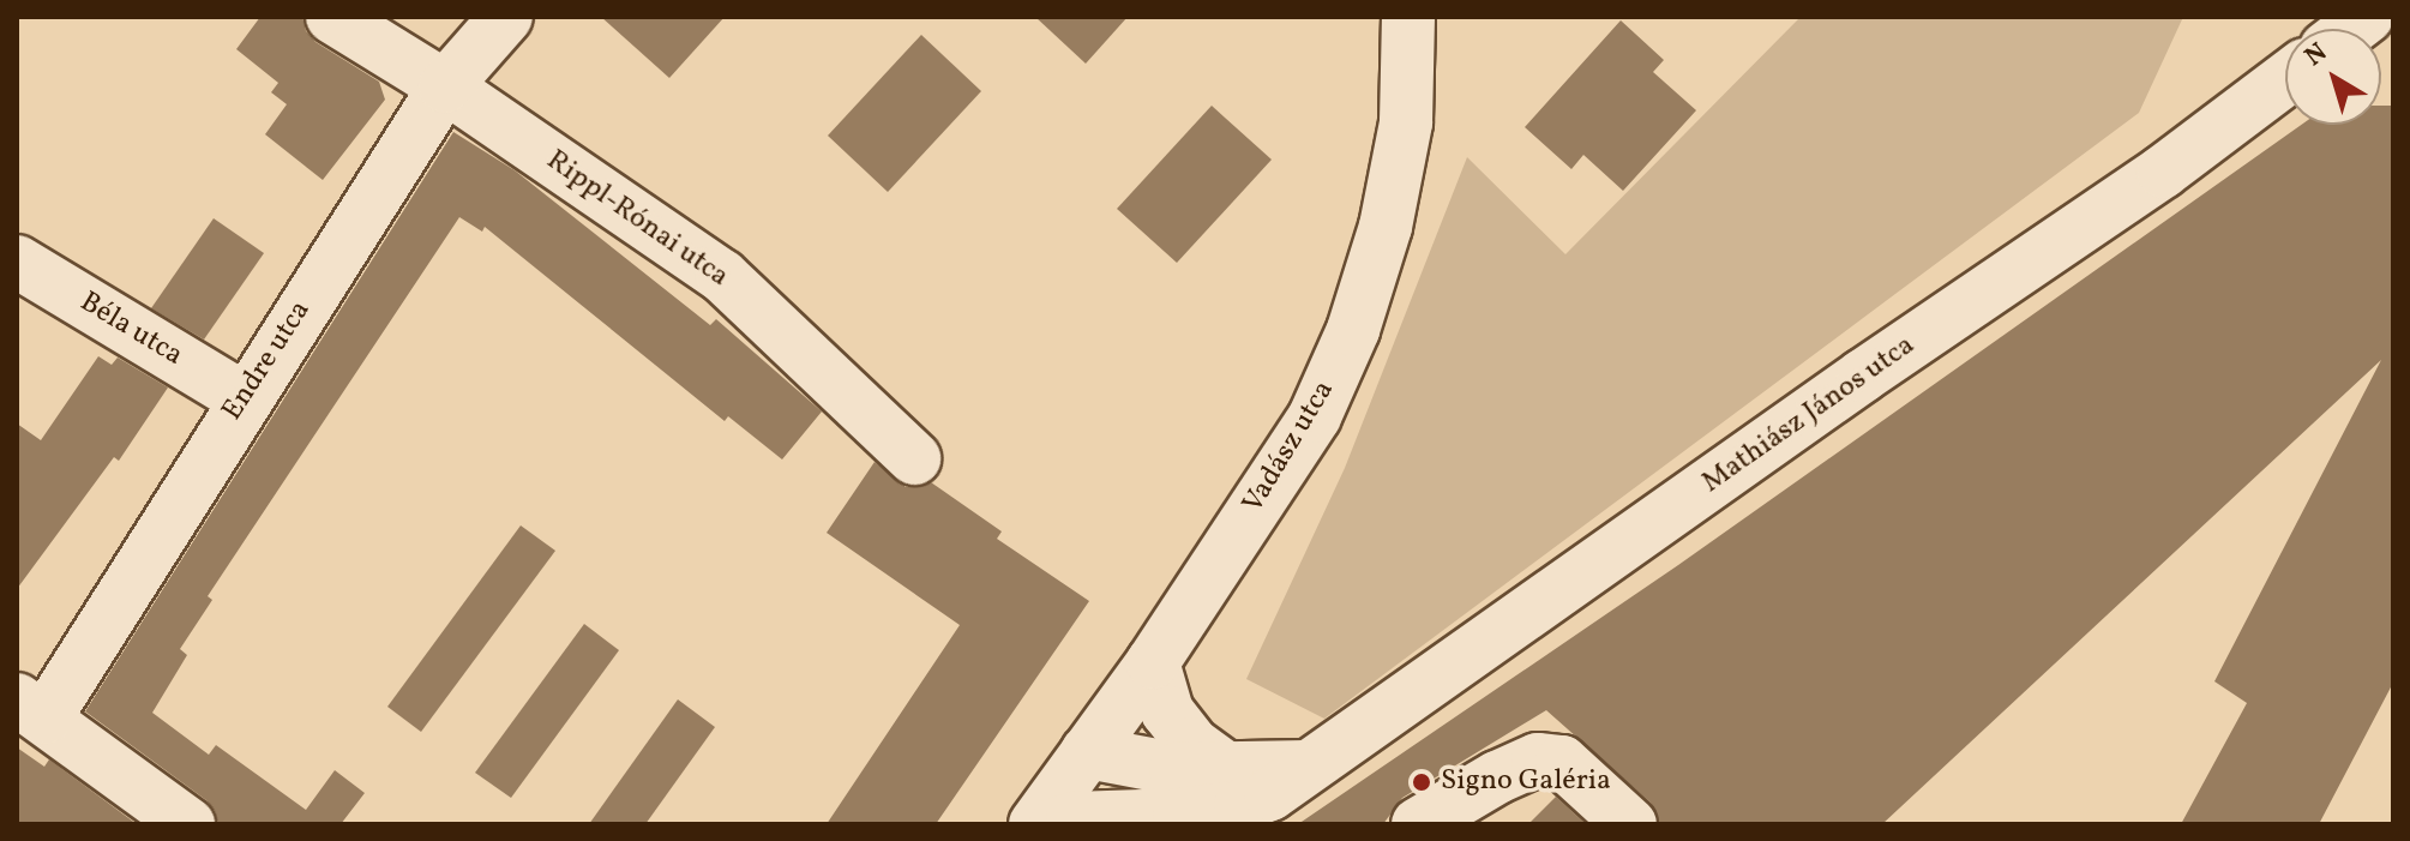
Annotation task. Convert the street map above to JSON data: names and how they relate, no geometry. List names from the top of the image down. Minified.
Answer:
{"streets":{"street":["Rippl-Rónai utca","Béla utca","Endre utca","Mathiász János utca","Vadász utca"]},"crossings":[["Rippl-Rónai utca","Endre utca"],["Béla utca","Endre utca"]],"places":["Signo Galéria"],"north":"top left"}
